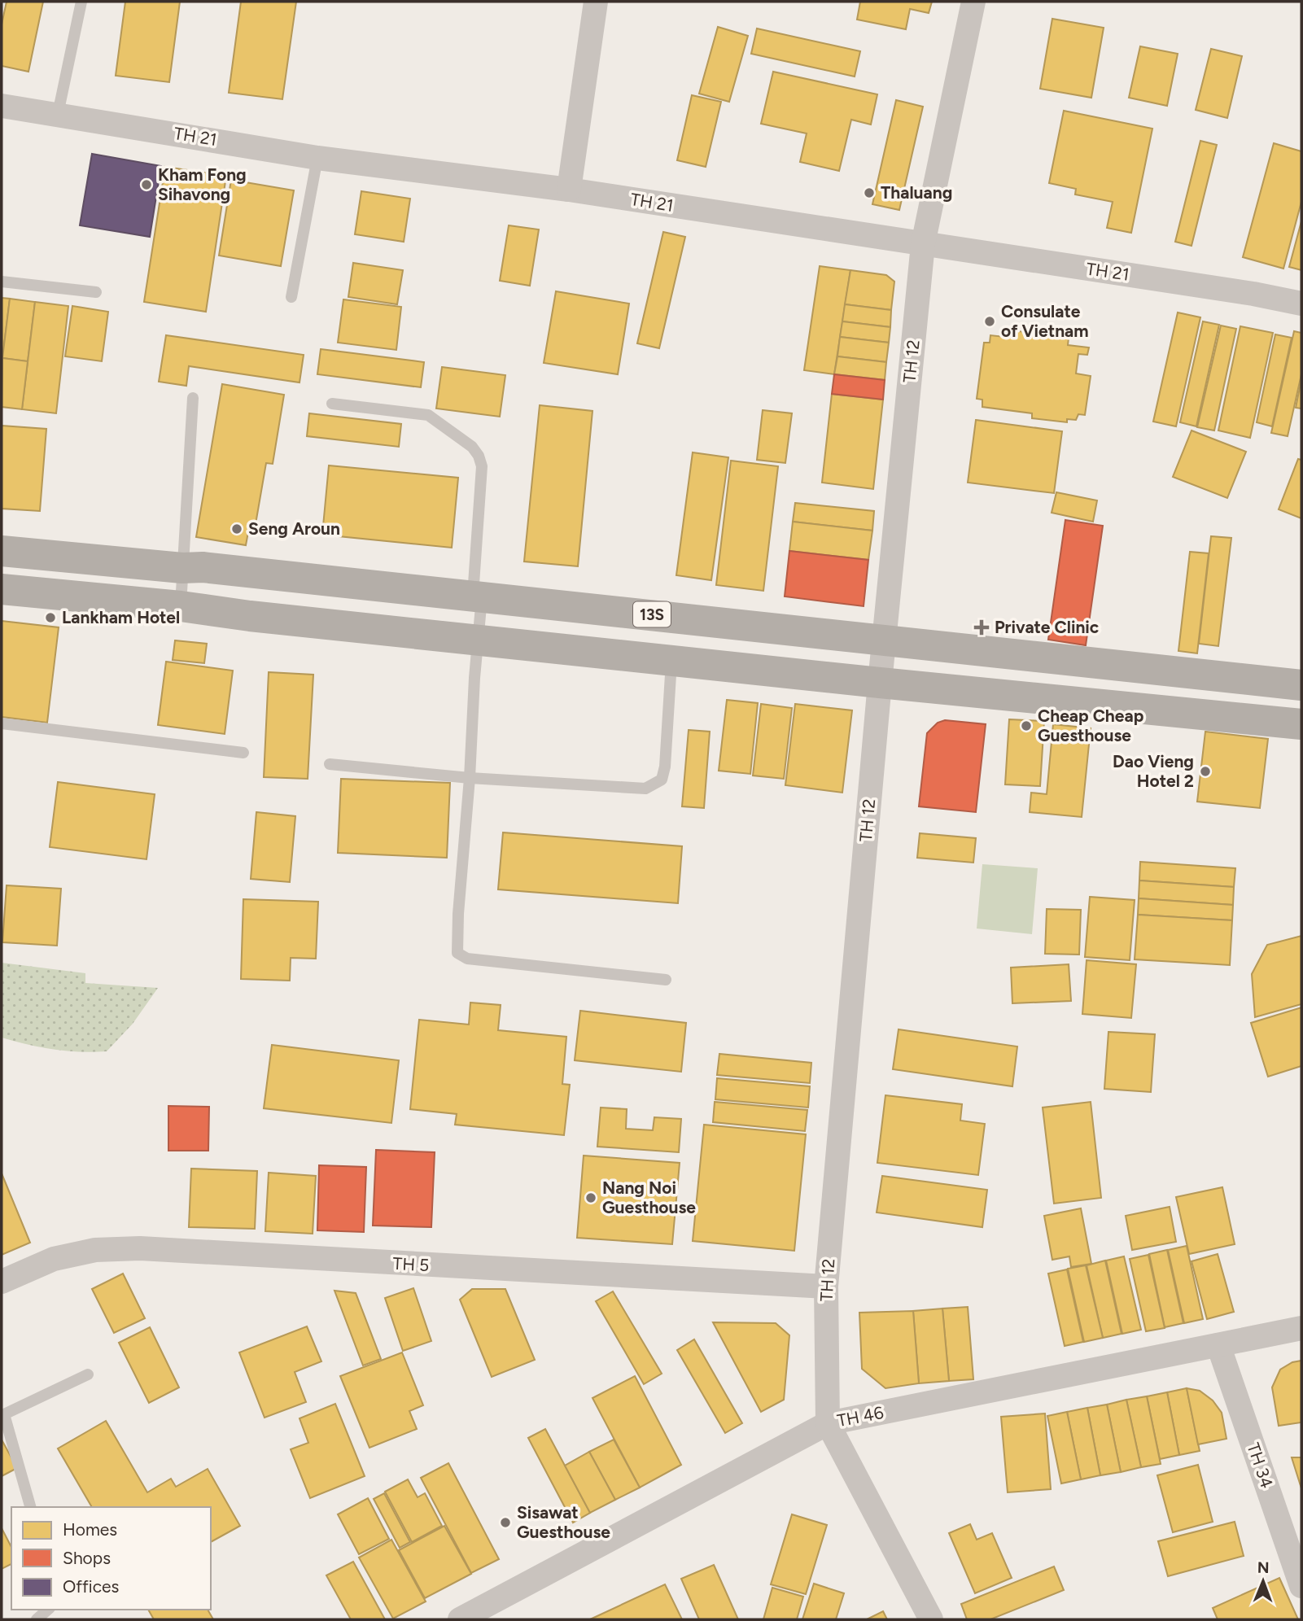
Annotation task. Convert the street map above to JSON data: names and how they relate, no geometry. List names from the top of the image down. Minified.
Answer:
{"streets":{"highway":["13S"],"street":["TH 21","TH 12","TH 5","TH 46","TH 34"]},"crossings":[["TH 21","TH 12"],["TH 12","13S"],["TH 12","TH 5"],["TH 12","TH 46"],["TH 46","TH 34"]],"places":{"other":["Kham Fong Sihavong","Thaluang","Consulate of Vietnam","Seng Aroun","Lankham Hotel","Cheap Cheap Guesthouse","Dao Vieng Hotel 2","Nang Noi Guesthouse","Sisawat Guesthouse"],"health":["Private Clinic"]},"legend":["Homes","Shops","Offices"],"north":"top"}
